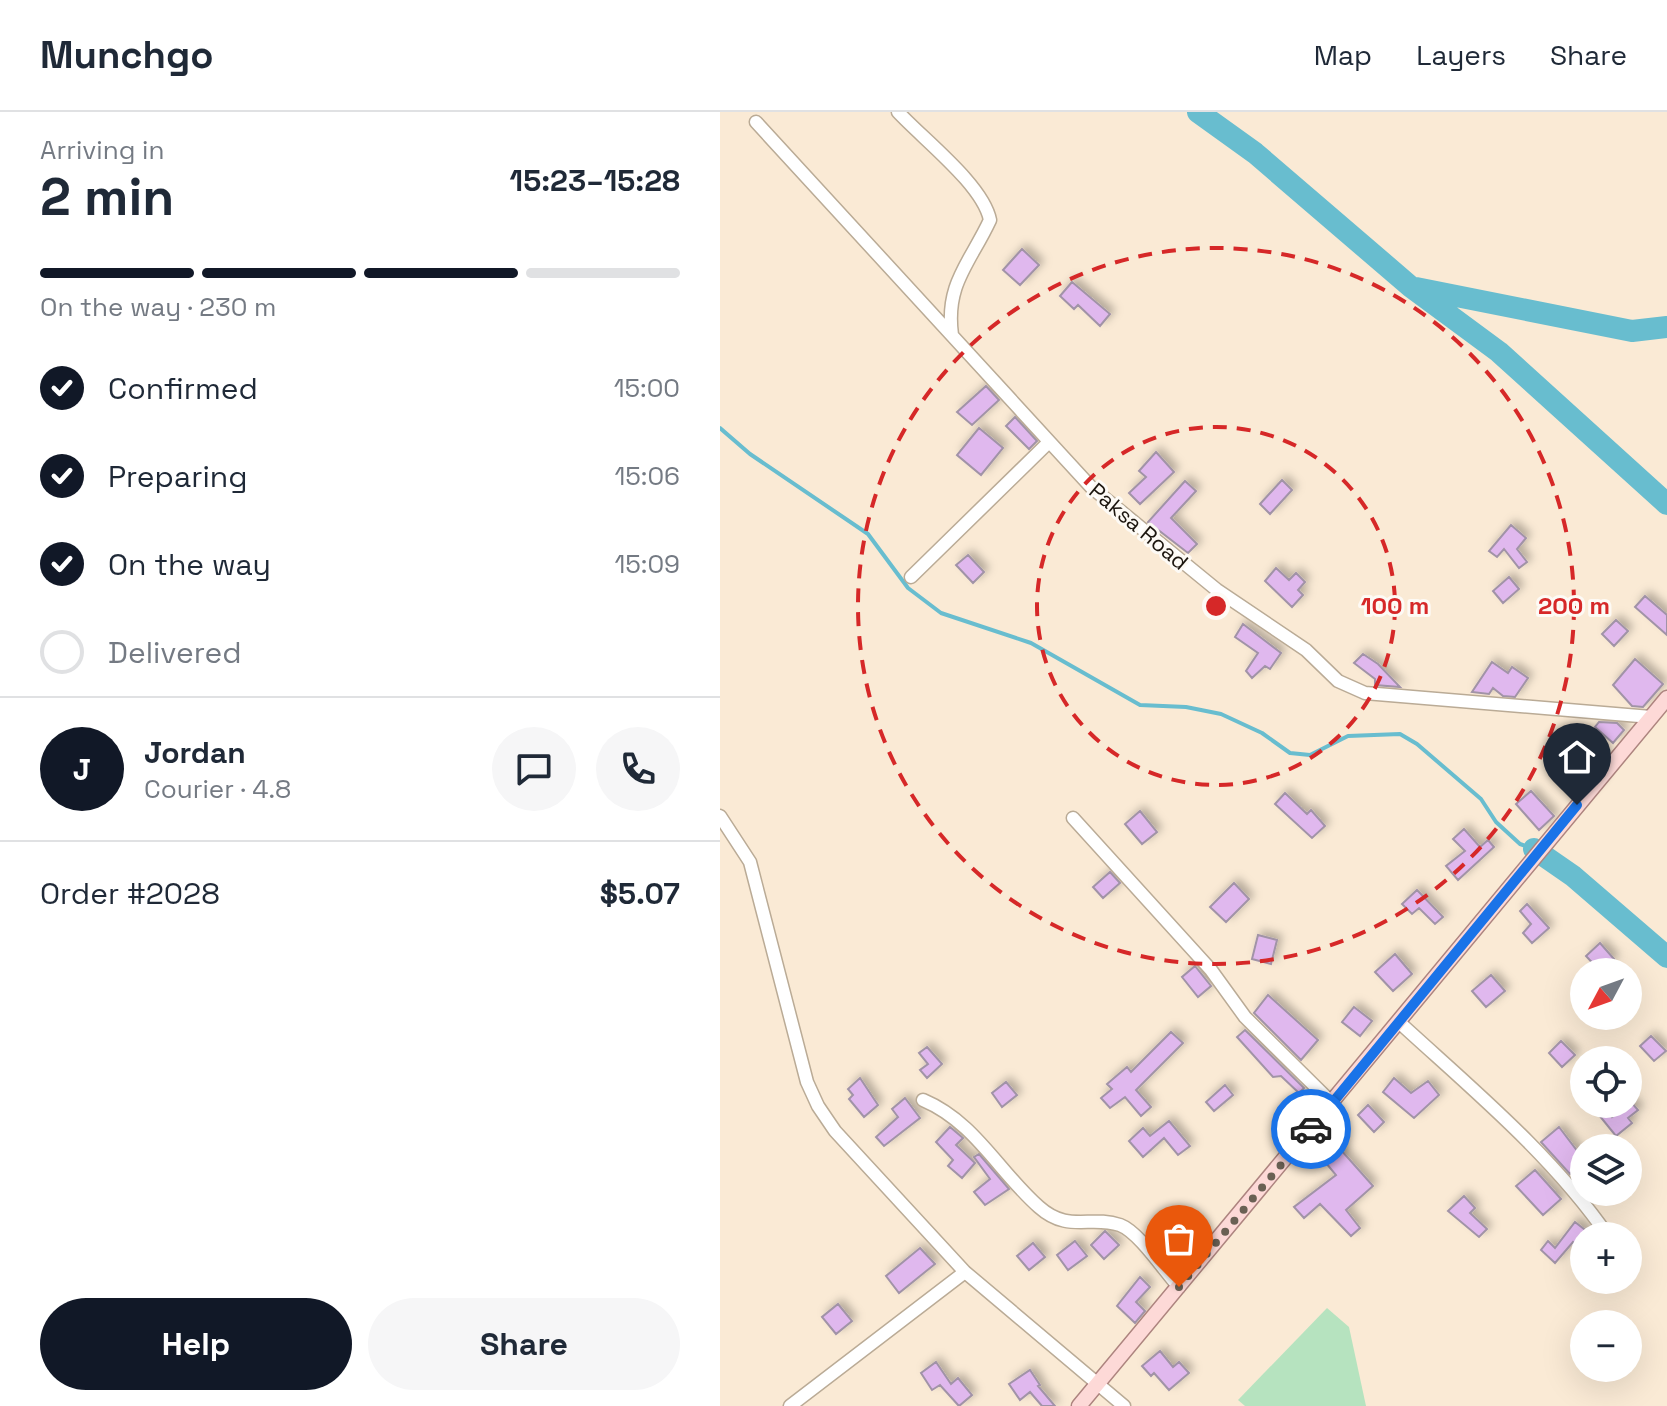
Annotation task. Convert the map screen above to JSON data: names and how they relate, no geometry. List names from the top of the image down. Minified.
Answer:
{"streets":{"street":["Paksa Road"]},"north":"bottom left","page":{"header":"Munchgo","nav":["Map","Layers","Share"],"heading":["2 min","Arriving in","15:23–15:28"],"panel":["Jordan","Courier · 4.8","Order #2028","$5.07"],"bar":"On the way · 230 m","list":[["Confirmed","15:00"],["Preparing","15:06"],["On the way","15:09"],"Delivered"],"round":"J","map_buttons":["+","−"],"buttons":["Help","Share"]},"rings":["100 m","200 m"]}
